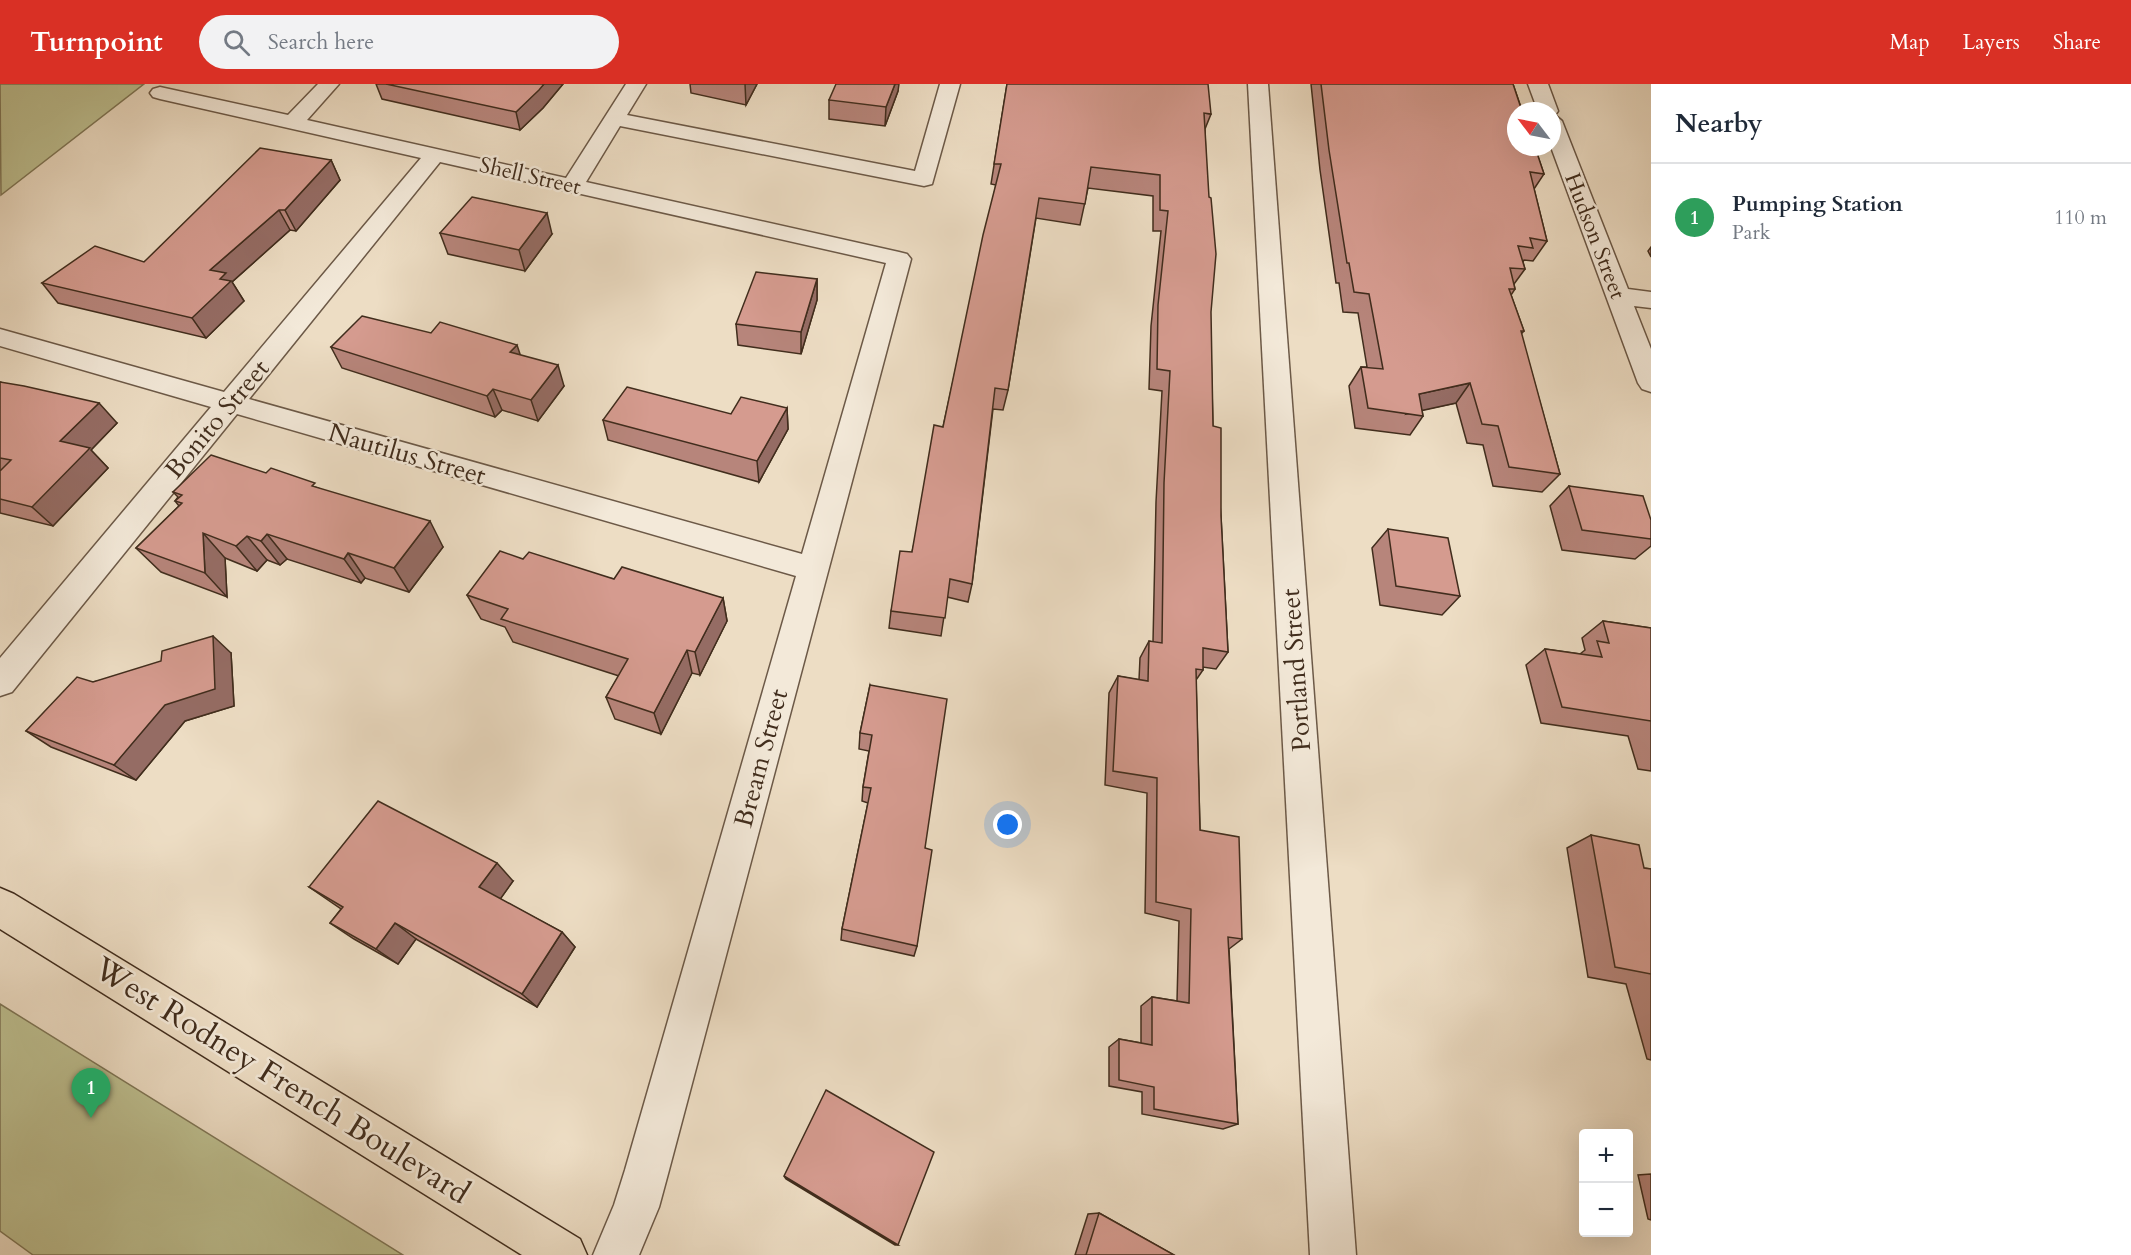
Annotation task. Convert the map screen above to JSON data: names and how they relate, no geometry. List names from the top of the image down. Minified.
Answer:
{"streets":{"main road":["West Rodney French Boulevard"],"street":["Shell Street","Hudson Street","Bonito Street","Nautilus Street","Portland Street","Bream Street"]},"crossings":[["Shell Street","Bonito Street"],["Shell Street","Bream Street"],["Bonito Street","Nautilus Street"],["Nautilus Street","Bream Street"]],"north":"top left","page":{"header":"Turnpoint","search":"Search here","nav":["Map","Layers","Share"],"heading":"Nearby","list":[{"mark":"1","name":"Pumping Station","note":"Park","value":"110 m"}],"pins":"1","map_buttons":["+","−"]}}
